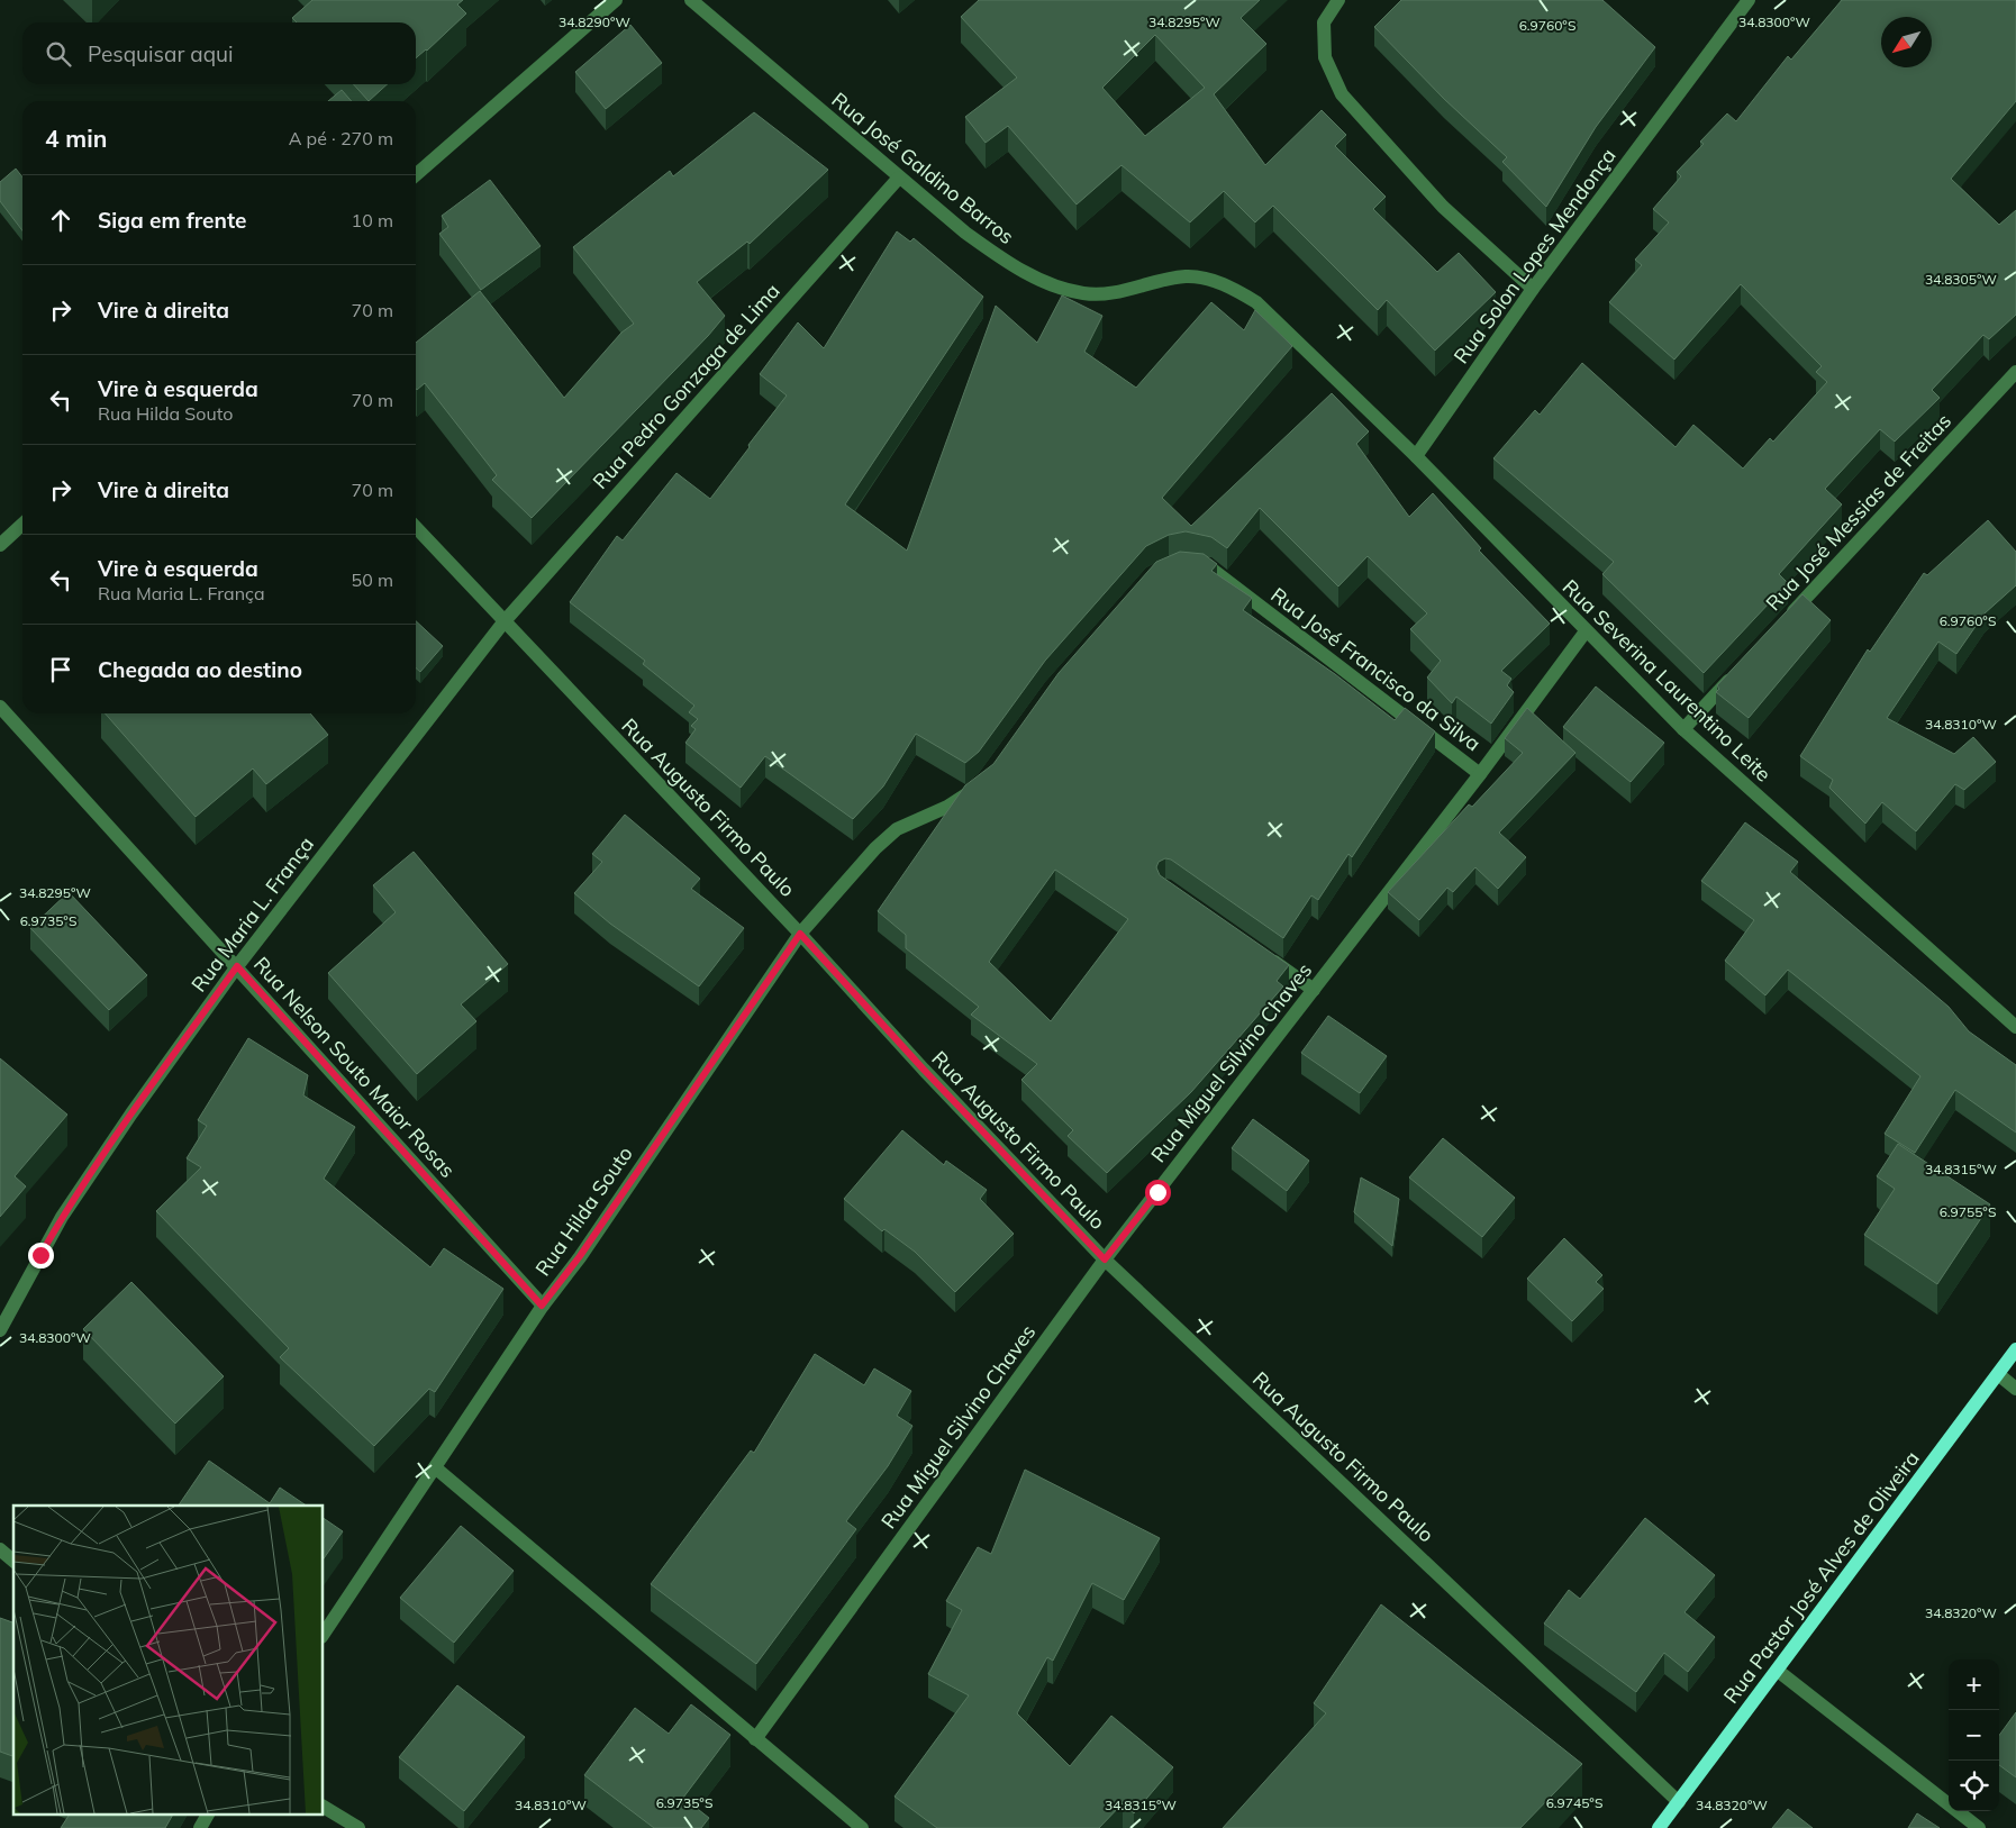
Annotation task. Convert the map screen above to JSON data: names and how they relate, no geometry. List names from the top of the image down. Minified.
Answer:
{"streets":{"main road":["Rua Pastor José Alves de Oliveira"],"street":["Rua José Galdino Barros","Rua Solon Lopes Mendonça","Rua Pedro Gonzaga de Lima","Rua José Messias de Freitas","Rua José Francisco da Silva","Rua Severina Laurentino Leite","Rua Augusto Firmo Paulo","Rua Maria L. França","Rua Miguel Silvino Chaves","Rua Nelson Souto Maior Rosas","Rua Hilda Souto"]},"crossings":[["Rua José Galdino Barros","Rua Pedro Gonzaga de Lima"],["Rua José Galdino Barros","Rua Severina Laurentino Leite"],["Rua Solon Lopes Mendonça","Rua Severina Laurentino Leite"],["Rua Pedro Gonzaga de Lima","Rua Augusto Firmo Paulo"],["Rua Pedro Gonzaga de Lima","Rua Maria L. França"],["Rua José Francisco da Silva","Rua Miguel Silvino Chaves"],["Rua Severina Laurentino Leite","Rua Miguel Silvino Chaves"],["Rua Augusto Firmo Paulo","Rua Maria L. França"],["Rua Augusto Firmo Paulo","Rua Miguel Silvino Chaves"],["Rua Augusto Firmo Paulo","Rua Hilda Souto"],["Rua Augusto Firmo Paulo","Rua Pastor José Alves de Oliveira"],["Rua Maria L. França","Rua Nelson Souto Maior Rosas"],["Rua Nelson Souto Maior Rosas","Rua Hilda Souto"]],"north":"bottom left","page":{"search":"Pesquisar aqui","heading":["4 min","A pé · 270 m"],"list":[["Siga em frente","10 m"],["Vire à direita","70 m"],["Vire à esquerda","Rua Hilda Souto","70 m"],["Vire à direita","70 m"],["Vire à esquerda","Rua Maria L. França","50 m"],"Chegada ao destino"],"map_buttons":["+","−"]},"coordinates":["34.8290°W","34.8295°W","34.8300°W","6.9760°S","34.8305°W","34.8310°W","6.9735°S","34.8315°W","6.9755°S","34.8320°W","6.9745°S"]}
